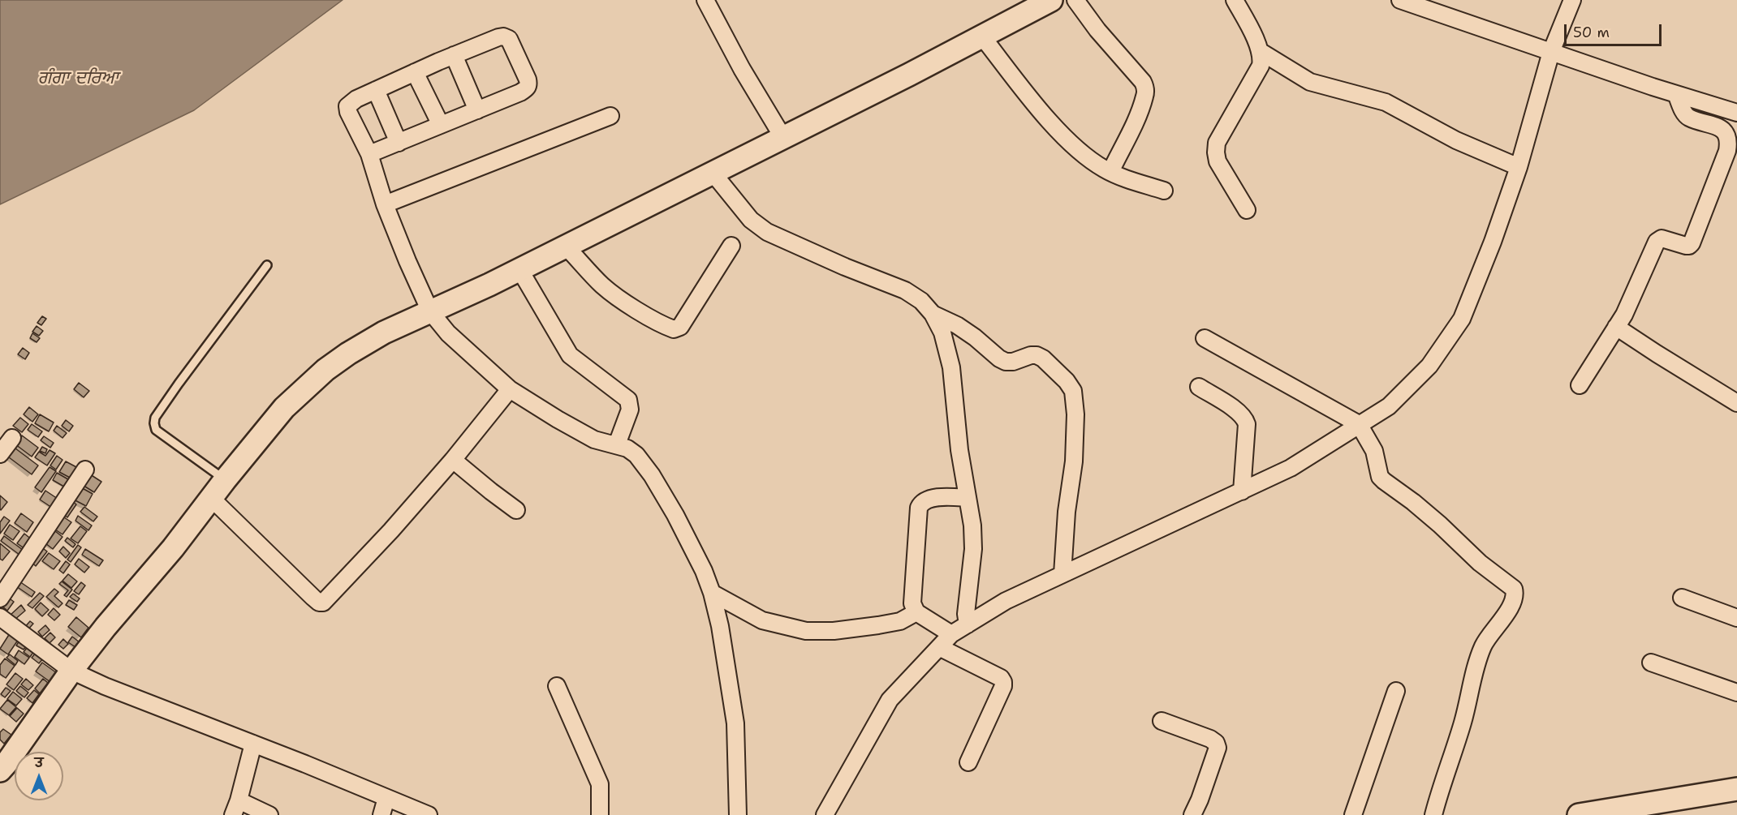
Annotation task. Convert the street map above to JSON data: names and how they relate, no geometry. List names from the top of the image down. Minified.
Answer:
{"water":["ਗੰਗਾ ਦਰਿਆ"],"scale_bar":"50 m","north":"top"}
